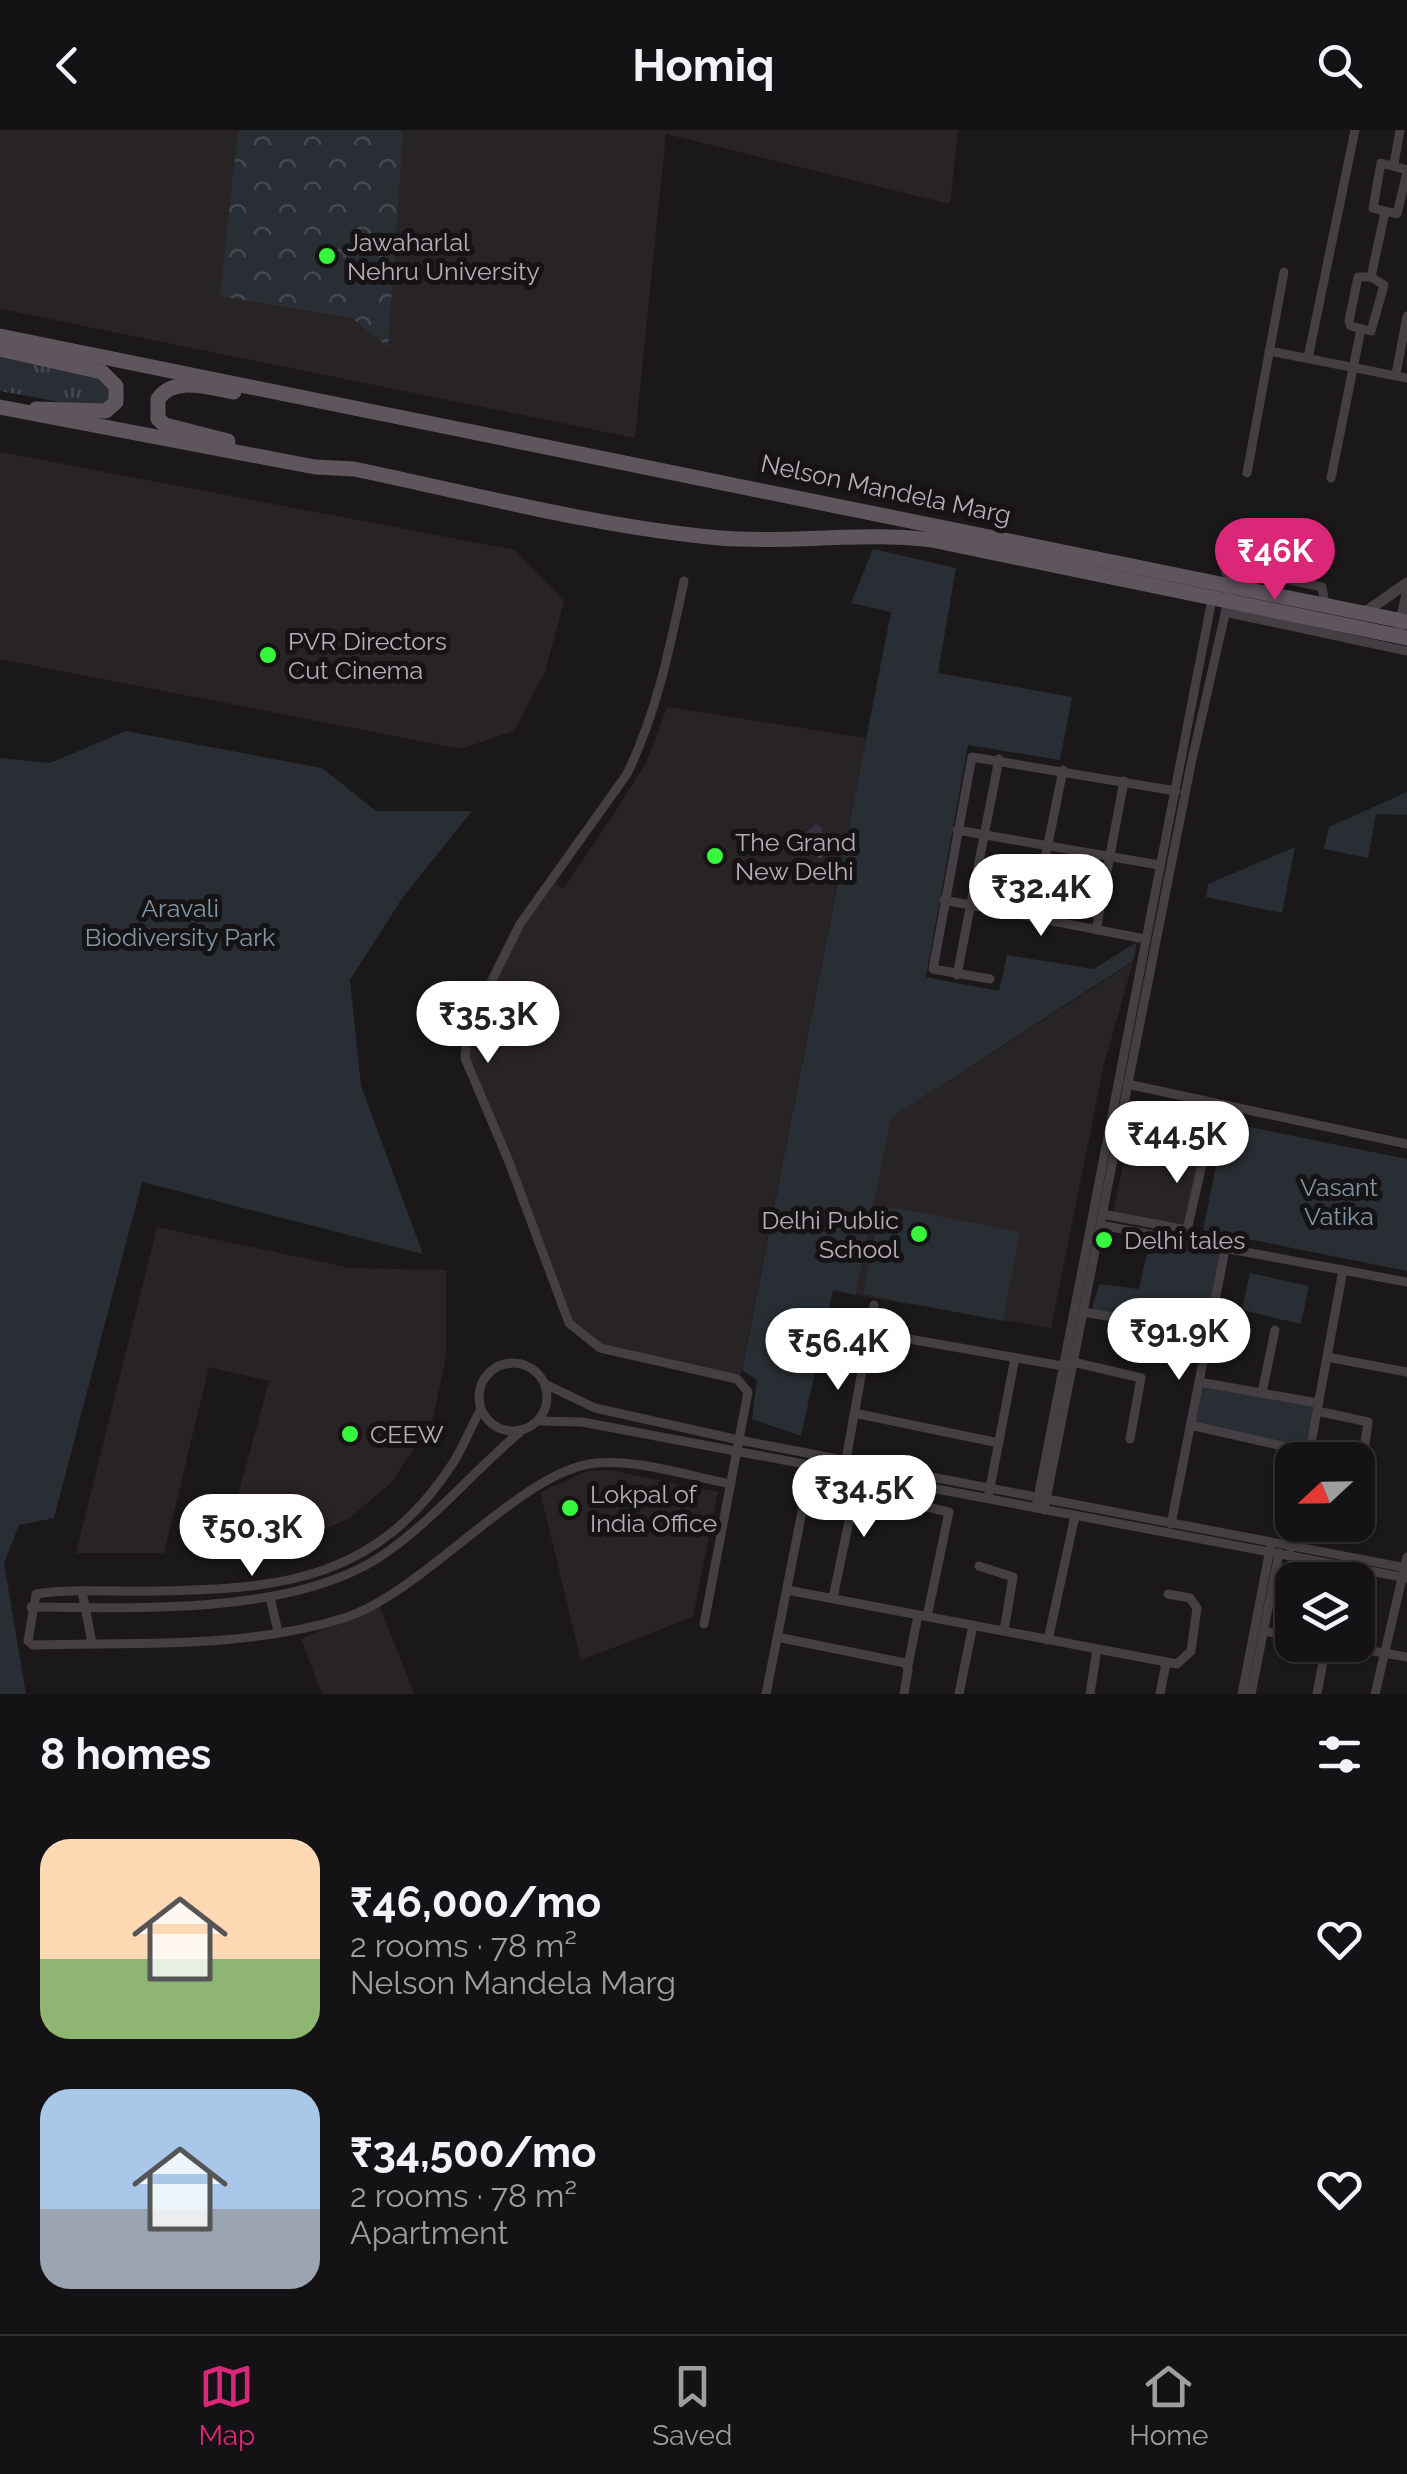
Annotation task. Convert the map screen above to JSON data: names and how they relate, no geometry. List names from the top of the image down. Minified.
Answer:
{"streets":{"main road":["Nelson Mandela Marg"]},"parks":["Aravali Biodiversity Park","Vasant Vatika"],"places":["Jawaharlal Nehru University","PVR Directors Cut Cinema","The Grand New Delhi","Delhi Public School","Delhi tales","CEEW","Lokpal of India Office"],"north":"left","page":{"header":"Homiq","price":["₹46K","₹32.4K","₹35.3K","₹44.5K","₹91.9K","₹56.4K","₹34.5K","₹50.3K"],"heading":"8 homes","list":[{"name":"₹46,000/mo","note":"2 rooms · 78 m² · Nelson Mandela Marg"},{"name":"₹34,500/mo","note":"2 rooms · 78 m² · Apartment"}],"tabs":["Map","Saved","Home"]}}
